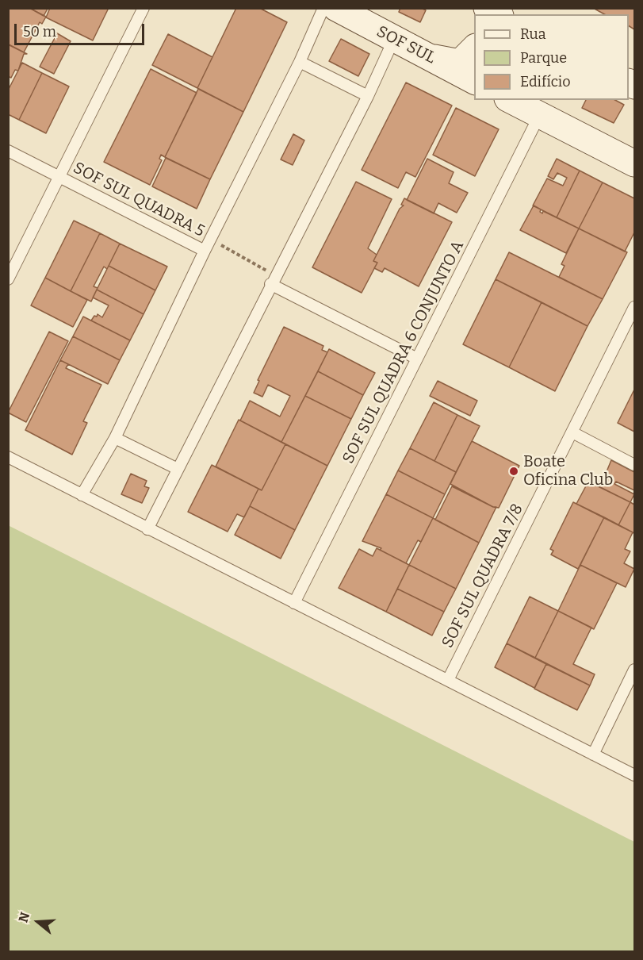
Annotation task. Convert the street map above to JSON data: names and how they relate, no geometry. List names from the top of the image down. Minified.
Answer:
{"streets":{"street":["SOF SUL"],"lane":["SOF SUL QUADRA 5","SOF SUL QUADRA 6 CONJUNTO A","SOF SUL QUADRA 7/8"]},"places":["Boate Oficina Club"],"legend":["Rua","Parque","Edifício"],"scale_bar":"50 m","north":"left"}
